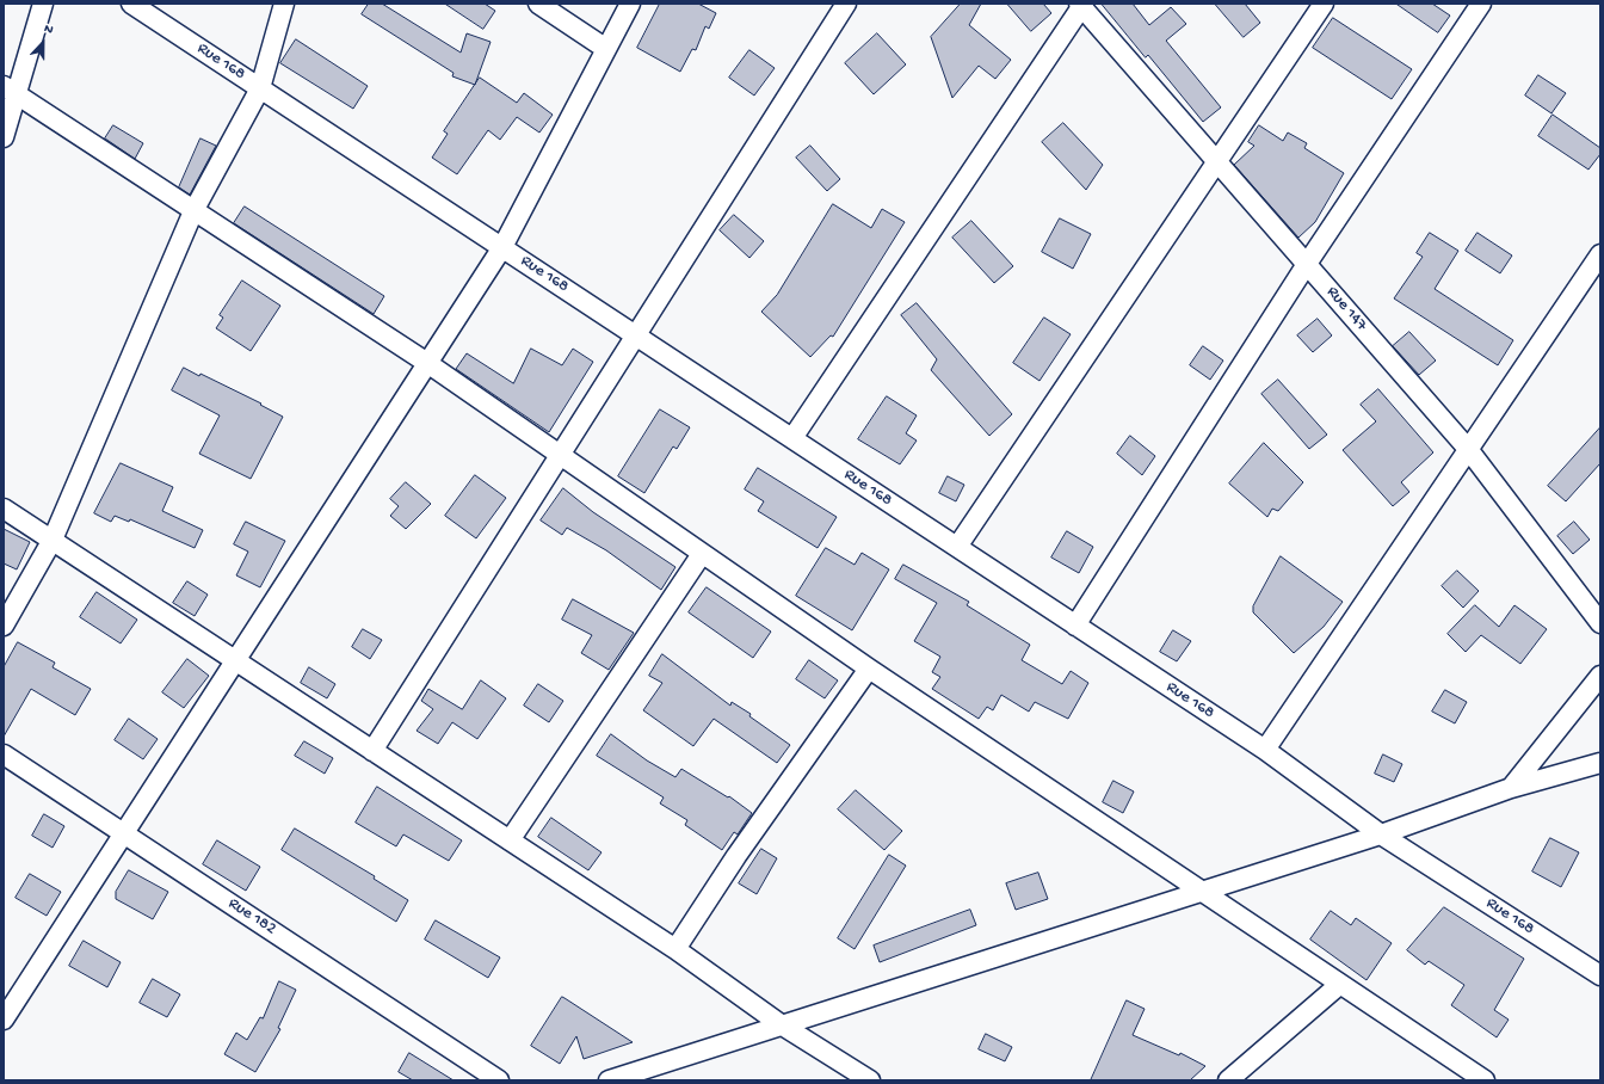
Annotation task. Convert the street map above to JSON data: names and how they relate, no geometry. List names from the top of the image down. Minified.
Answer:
{"streets":{"street":["Rue 168","Rue 147","Rue 182"]},"north":"top"}
